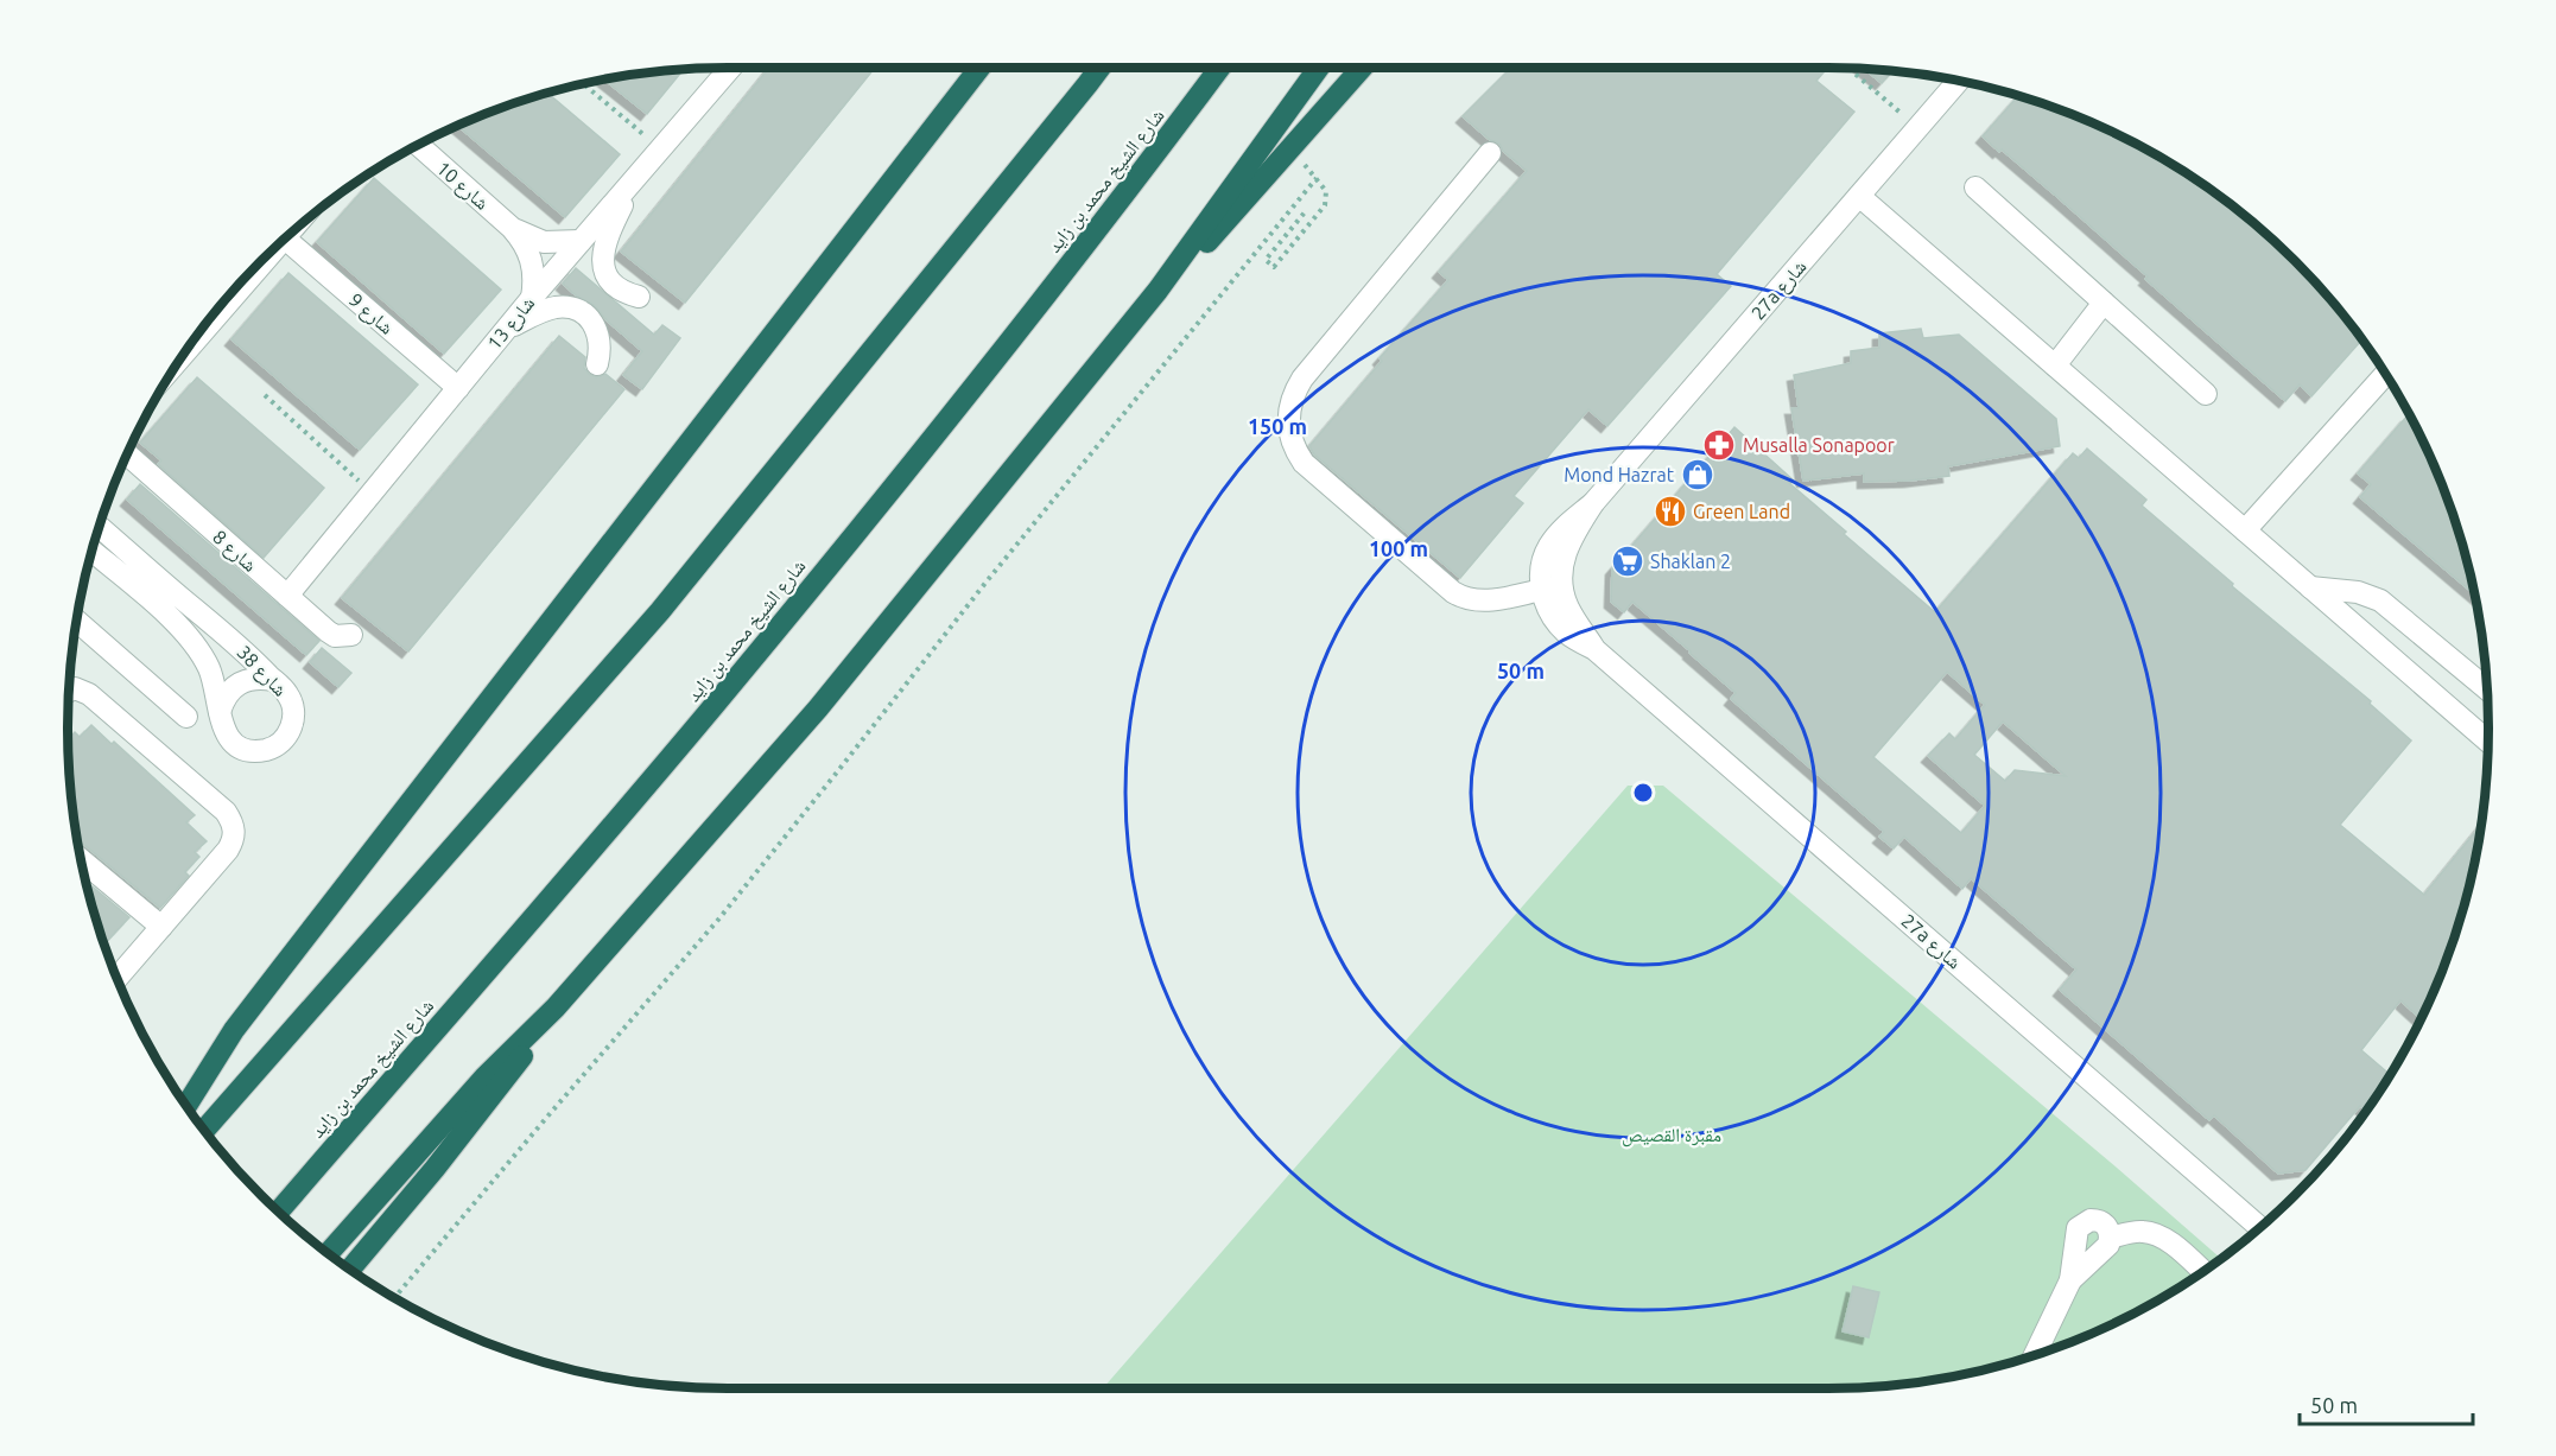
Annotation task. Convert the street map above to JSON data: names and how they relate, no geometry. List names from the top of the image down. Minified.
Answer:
{"streets":{"highway":["شارع الشيخ محمد بن زايد"],"street":["شارع 10","27a شارع","شارع 9","شارع 13","شارع 8","شارع 38"]},"crossings":[["شارع 10","شارع 13"],["شارع 9","شارع 13"],["شارع 13","شارع 8"]],"parks":["مقبرة القصيص"],"places":{"pharmacy":["Musalla Sonapoor"],"shop":["Mond Hazrat"],"restaurant":["Green Land"],"supermarket":["Shaklan 2"]},"scale_bar":"50 m","rings":["150 m","100 m","50 m"]}
